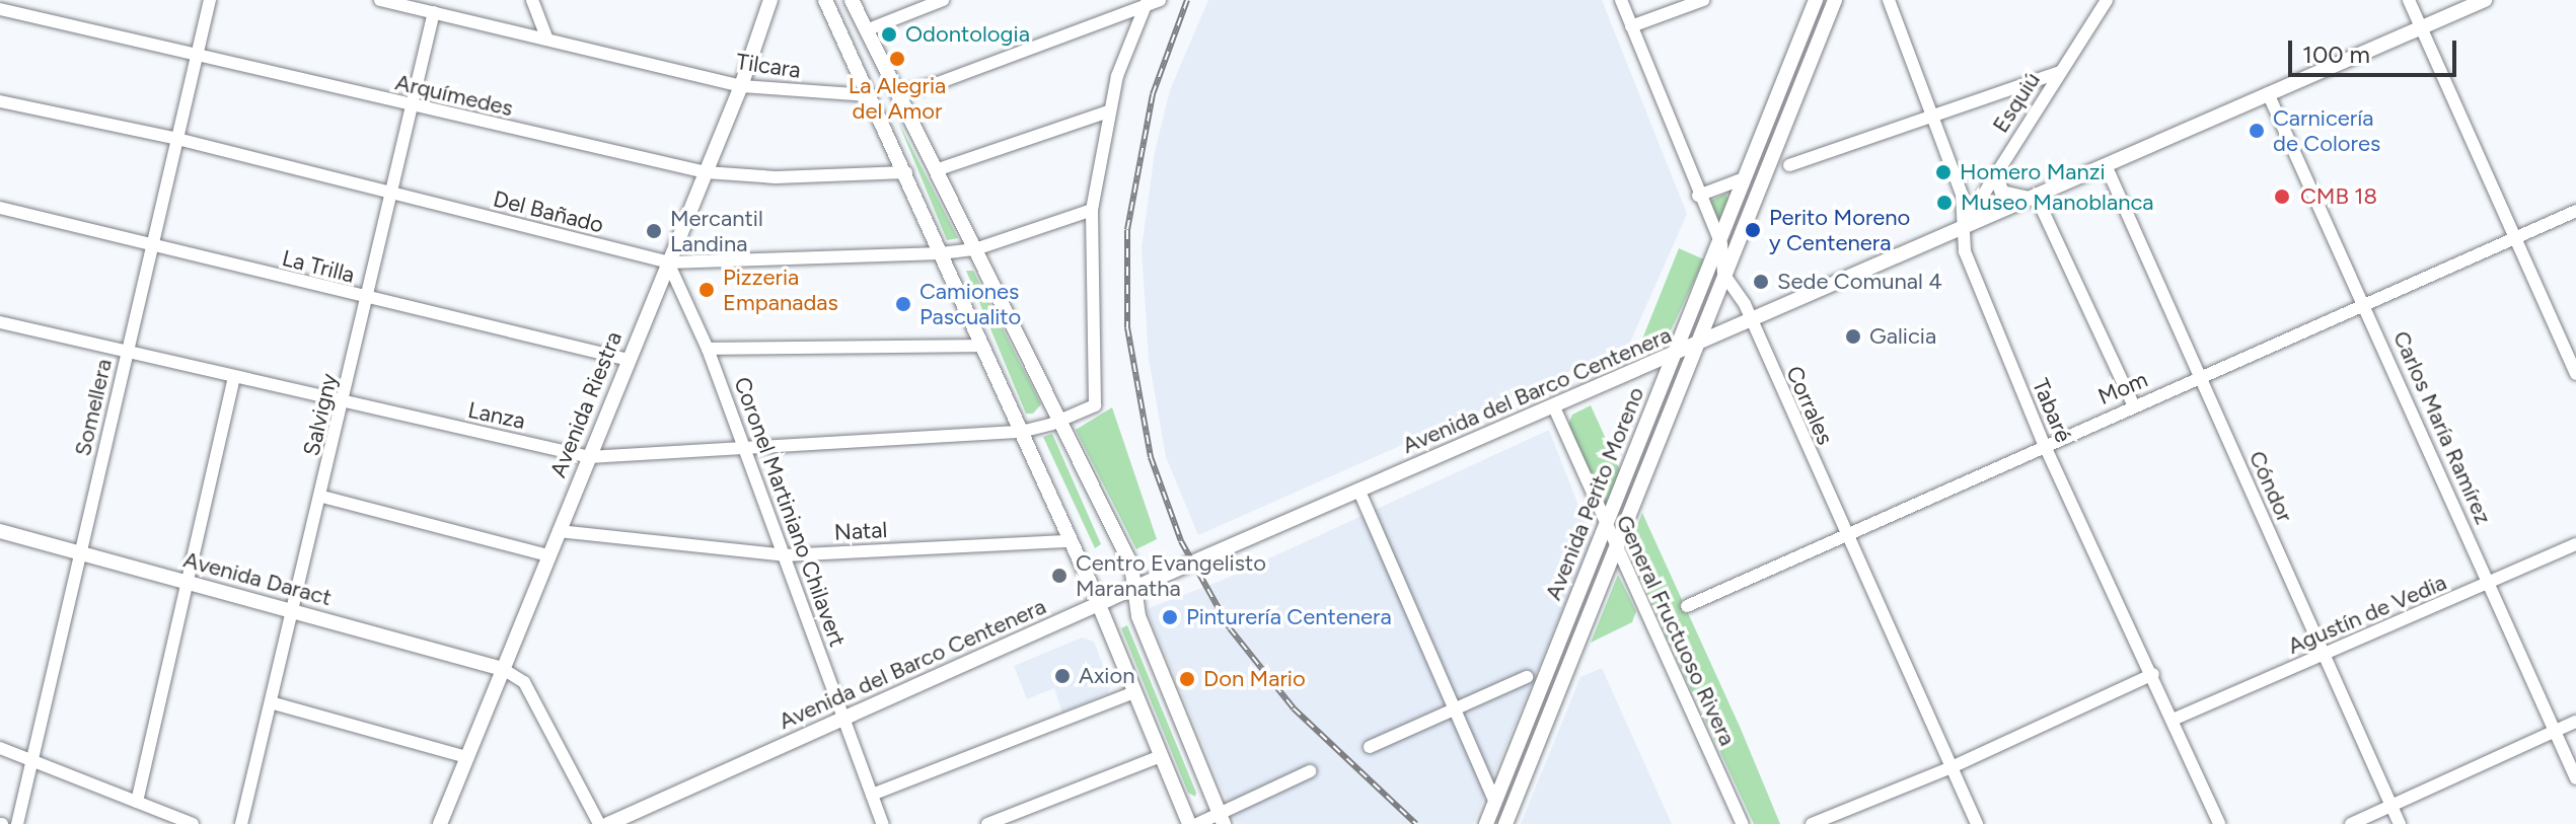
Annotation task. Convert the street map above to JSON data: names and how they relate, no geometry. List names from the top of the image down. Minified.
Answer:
{"streets":{"main road":["Tilcara","Avenida del Barco Centenera","Avenida Riestra","Avenida Perito Moreno","Avenida Daract"],"street":["Arquímedes","Esquiú","Del Bañado","La Trilla","Mom","Corrales","Somellera","Tabaré","Salvigny","Lanza","Carlos María Ramírez","Cóndor","Coronel Martiniano Chilavert","Natal","Agustín de Vedia","General Fructuoso Rivera"]},"crossings":[["Tilcara","Avenida Riestra"],["Tilcara","Salvigny"],["Arquímedes","Avenida Riestra"],["Arquímedes","Somellera"],["Arquímedes","Salvigny"],["Esquiú","Avenida del Barco Centenera"],["Esquiú","Tabaré"],["Del Bañado","Avenida Riestra"],["Del Bañado","Somellera"],["Del Bañado","Salvigny"],["Del Bañado","Lanza"],["Del Bañado","Coronel Martiniano Chilavert"],["La Trilla","Avenida Riestra"],["La Trilla","Somellera"],["La Trilla","Salvigny"],["Mom","Corrales"],["Mom","Tabaré"],["Mom","Carlos María Ramírez"],["Mom","Cóndor"],["Avenida del Barco Centenera","Corrales"],["Avenida del Barco Centenera","Tabaré"],["Avenida del Barco Centenera","Carlos María Ramírez"],["Avenida del Barco Centenera","Cóndor"],["Avenida del Barco Centenera","Avenida Perito Moreno"],["Avenida del Barco Centenera","Coronel Martiniano Chilavert"],["Avenida del Barco Centenera","General Fructuoso Rivera"],["Avenida Riestra","Lanza"],["Avenida Riestra","Coronel Martiniano Chilavert"],["Avenida Riestra","Natal"],["Avenida Riestra","Avenida Daract"],["Corrales","Avenida Perito Moreno"],["Somellera","Lanza"],["Somellera","Avenida Daract"],["Tabaré","Agustín de Vedia"],["Salvigny","Lanza"],["Salvigny","Avenida Daract"],["Lanza","Coronel Martiniano Chilavert"],["Carlos María Ramírez","Agustín de Vedia"],["Cóndor","Agustín de Vedia"],["Avenida Perito Moreno","General Fructuoso Rivera"],["Coronel Martiniano Chilavert","Natal"]],"places":["Odontologia","La Alegria del Amor","Carnicería de Colores","Homero Manzi","CMB 18","Museo Manoblanca","Perito Moreno y Centenera","Mercantil Landina","Sede Comunal 4","Pizzeria Empanadas","Camiones Pascualito","Galicia","Centro Evangelisto Maranatha","Pinturería Centenera","Axion","Don Mario"],"scale_bar":"100 m"}
